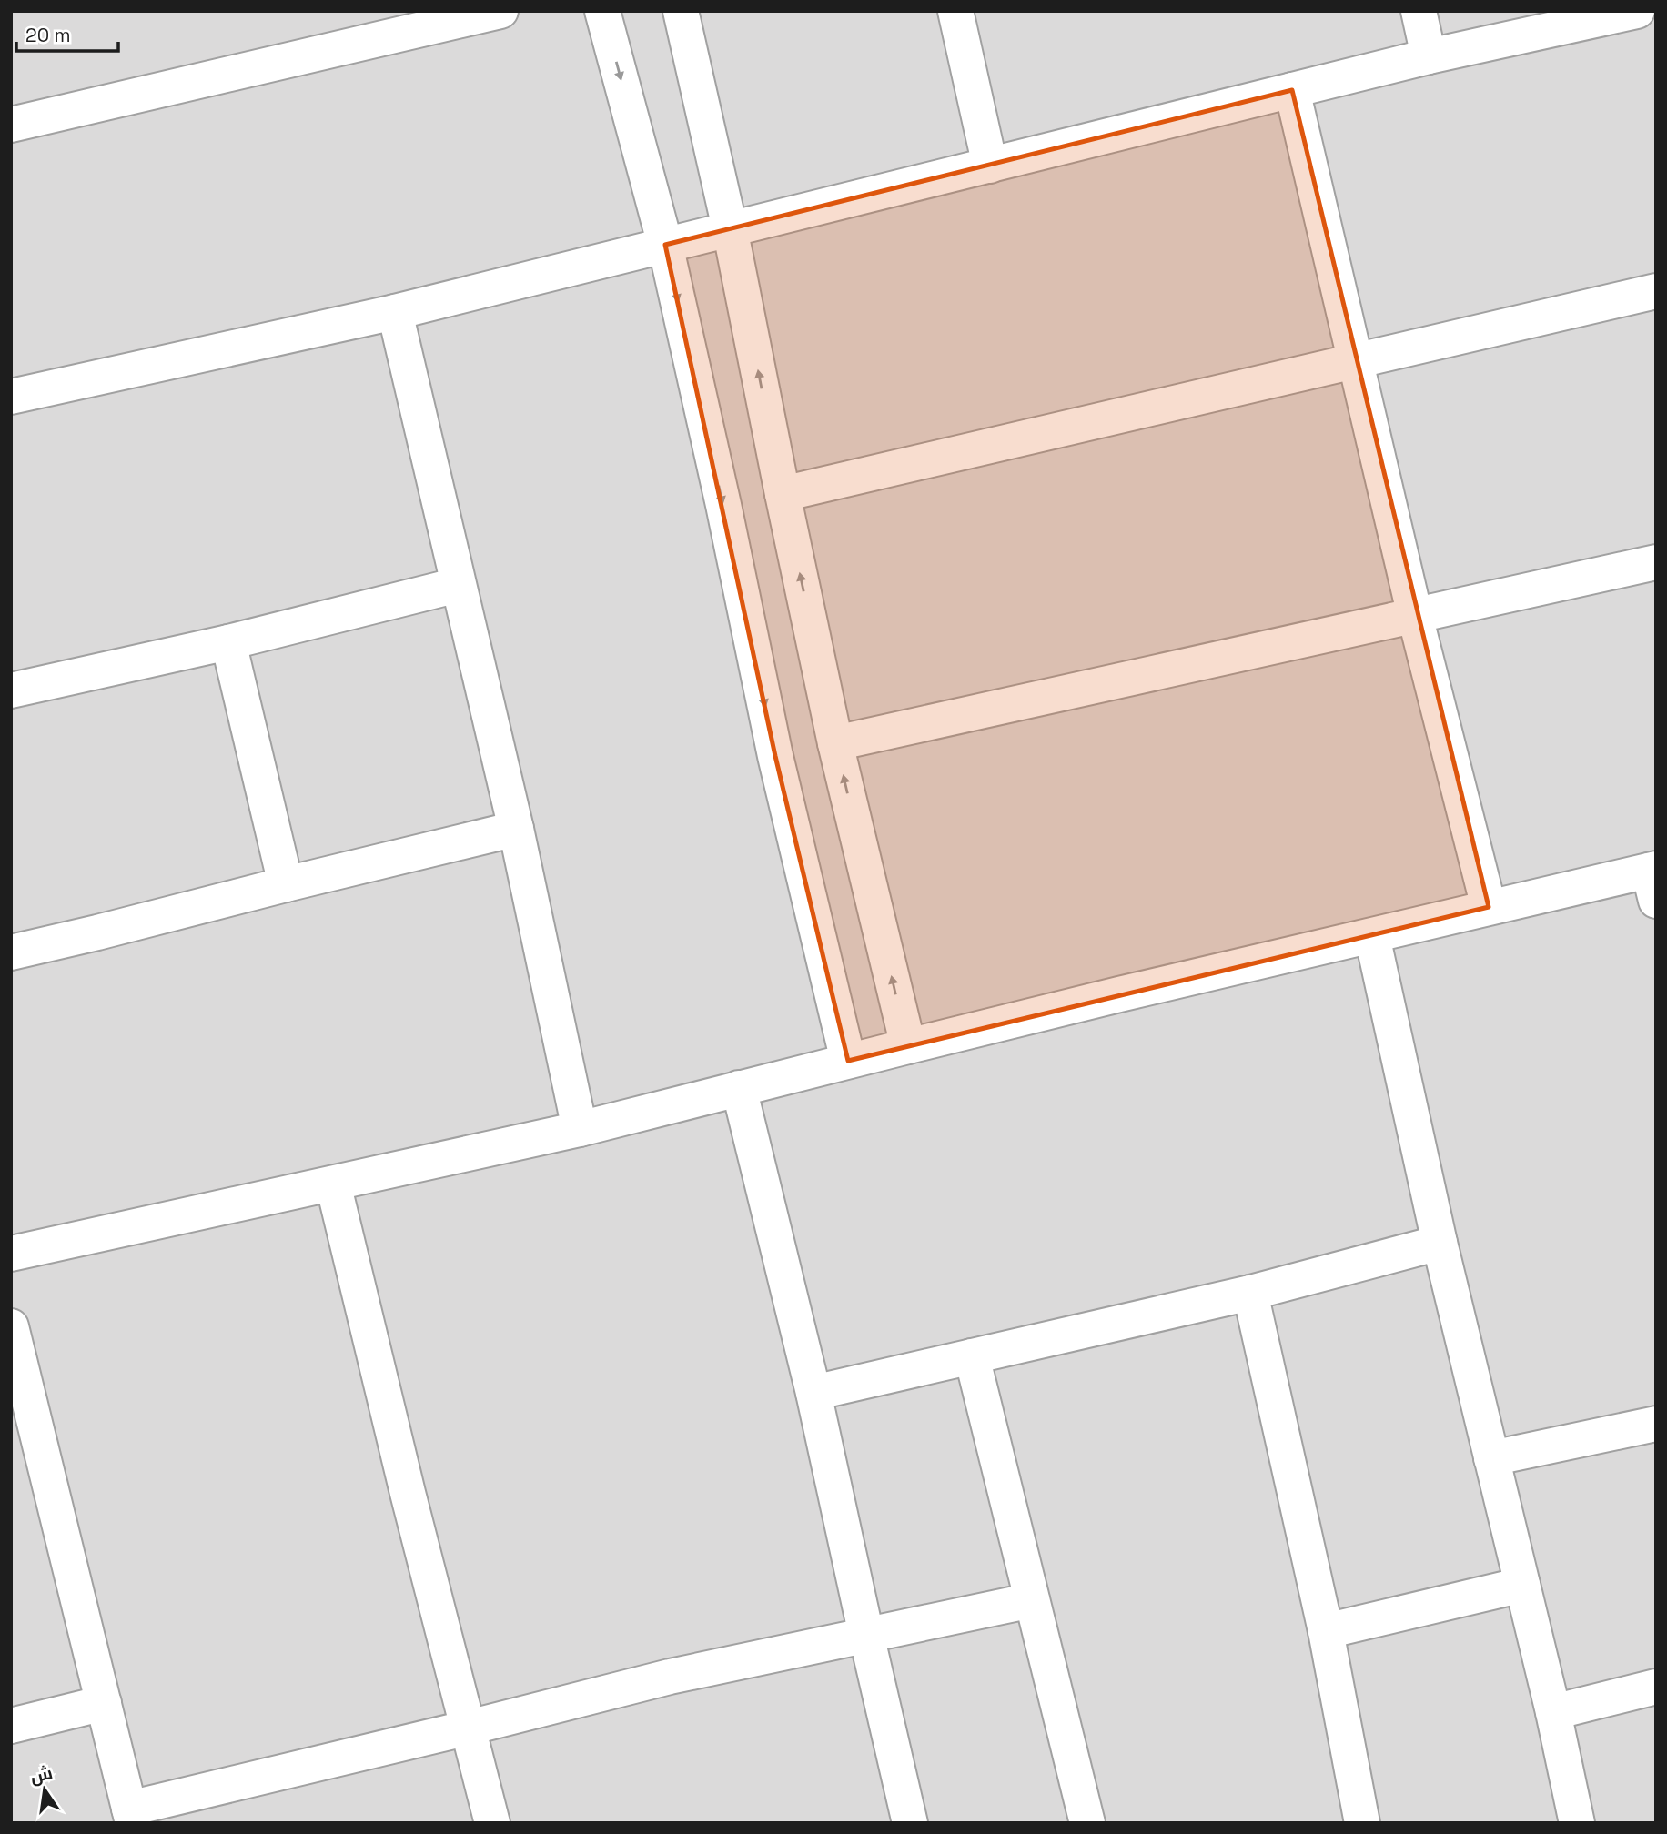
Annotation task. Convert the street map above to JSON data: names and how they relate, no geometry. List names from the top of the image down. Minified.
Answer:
{"scale_bar":"20 m","north":"top"}
